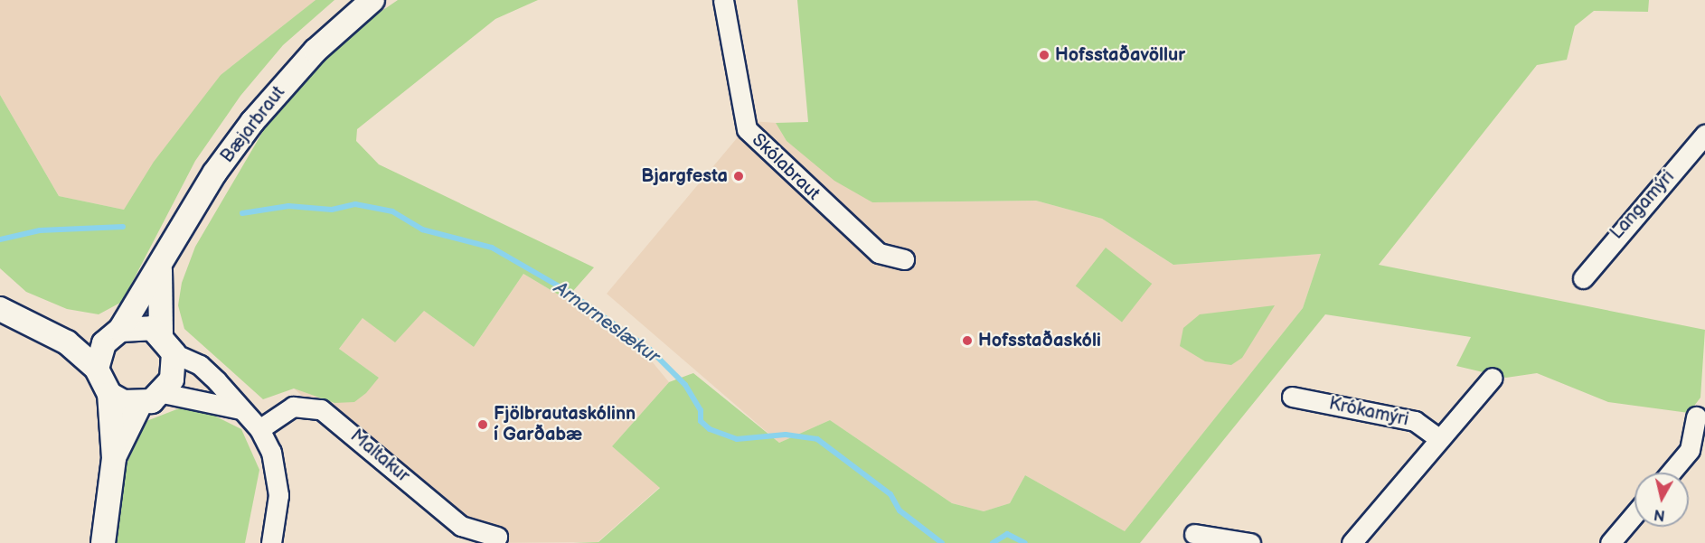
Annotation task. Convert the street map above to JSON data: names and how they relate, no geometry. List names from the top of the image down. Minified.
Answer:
{"streets":{"street":["Bæjarbraut","Skólabraut","Langamýri","Krókamýri","Maltakur"]},"water":["Arnarneslækur"],"places":["Hofsstaðavöllur","Bjargfesta","Hofsstaðaskóli","Fjölbrautaskólinn í Garðabæ"],"north":"bottom"}
